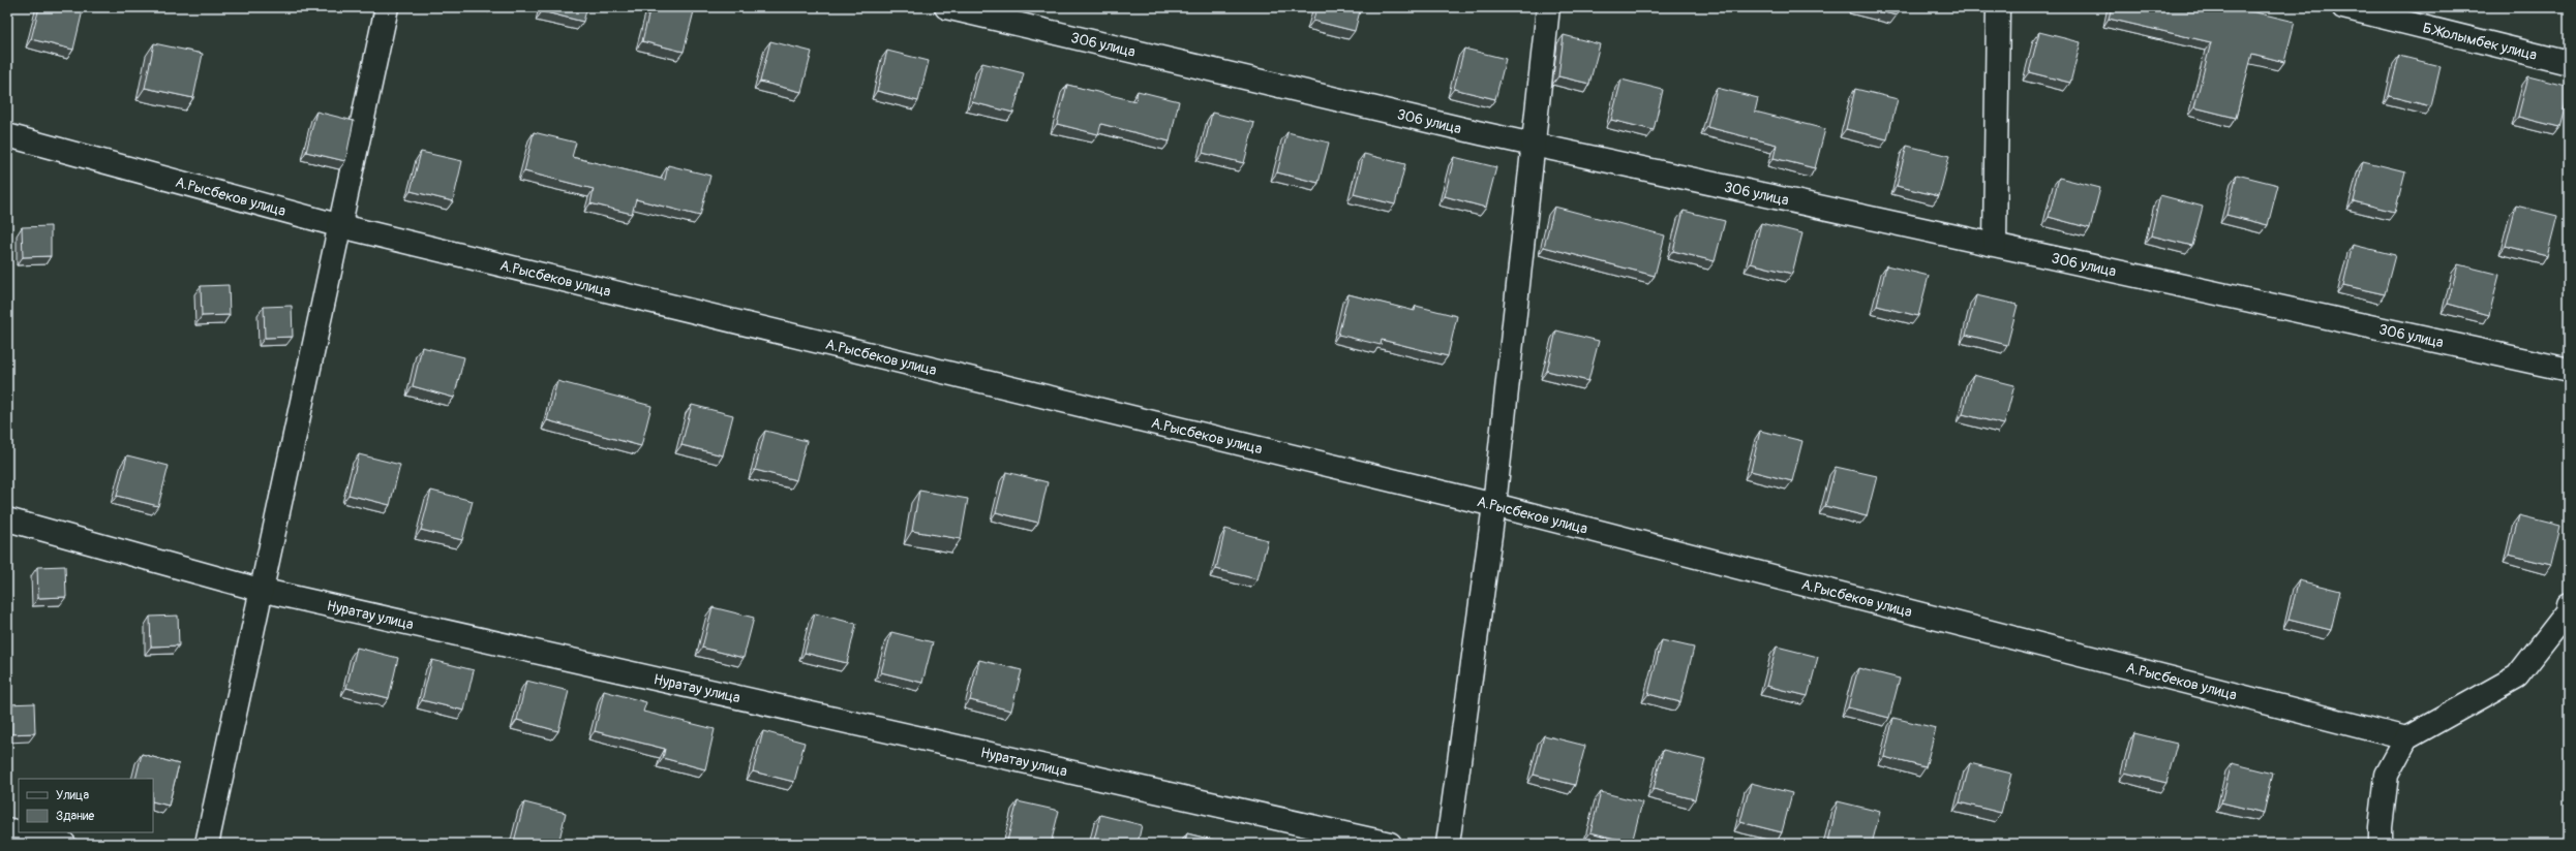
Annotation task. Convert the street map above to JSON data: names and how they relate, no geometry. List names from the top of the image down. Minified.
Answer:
{"streets":{"street":["Б.Жолымбек улица","306 улица","А.Рысбеков улица","Нуратау улица"]},"legend":["Улица","Здание"]}
